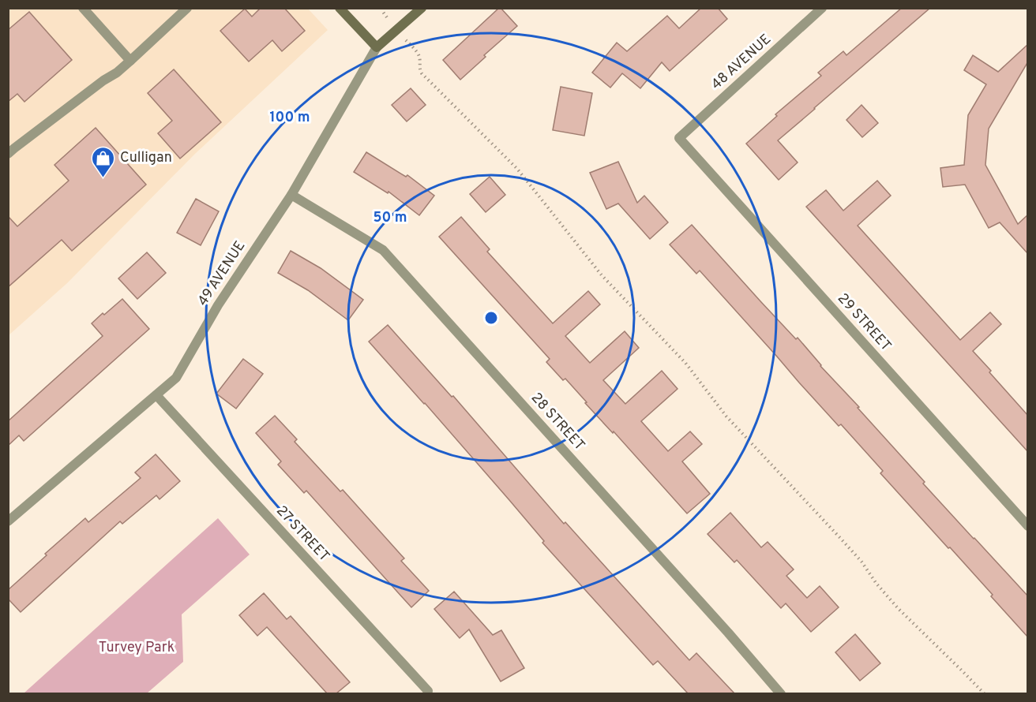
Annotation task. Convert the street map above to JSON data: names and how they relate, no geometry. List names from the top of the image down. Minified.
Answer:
{"streets":{"street":["48 AVENUE","49 AVENUE","29 STREET","28 STREET","27 STREET"]},"crossings":[["48 AVENUE","29 STREET"],["49 AVENUE","28 STREET"],["49 AVENUE","27 STREET"]],"parks":["Turvey Park"],"places":{"shop":["Culligan"]},"rings":["100 m","50 m"]}
